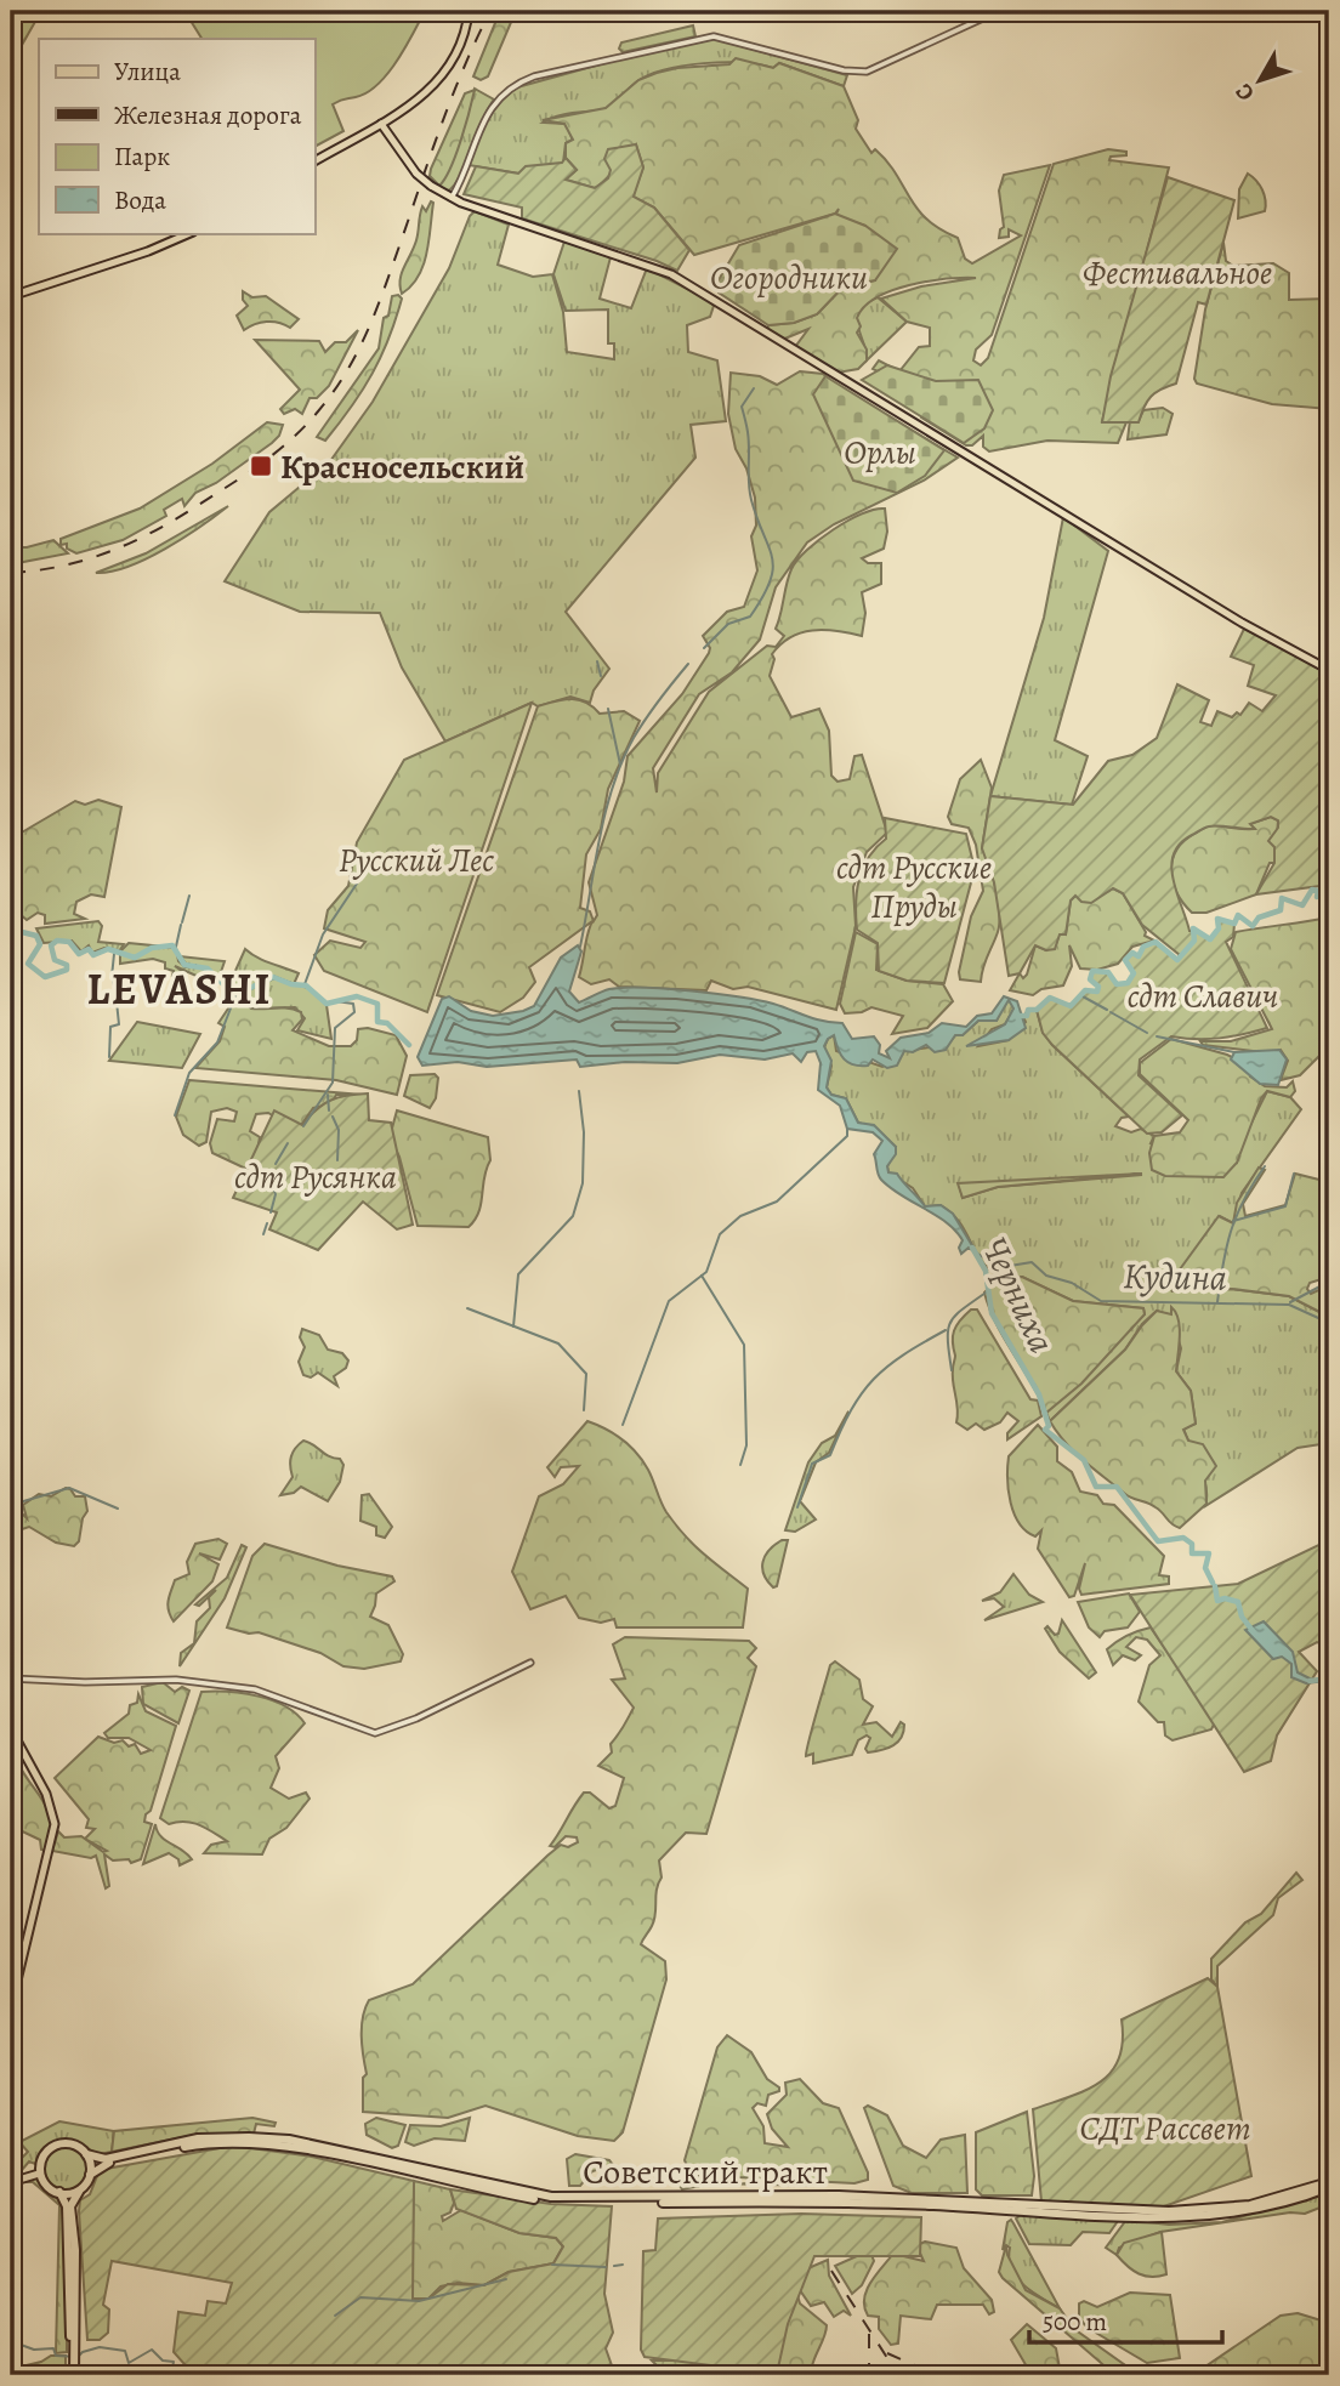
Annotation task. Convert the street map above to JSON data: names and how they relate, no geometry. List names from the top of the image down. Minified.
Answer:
{"streets":{"highway":["Советский тракт"]},"districts":["LEVASHI"],"water":["Кудина","Черниха"],"parks":["Фестивальное","Огородники","Орлы","Русский Лес","сдт Русские Пруды","сдт Славич","сдт Русянка","СДТ Рассвет"],"places":{"transit":["Красносельский"]},"legend":["Улица","Железная дорога","Парк","Вода"],"scale_bar":"500 m","north":"bottom left"}
